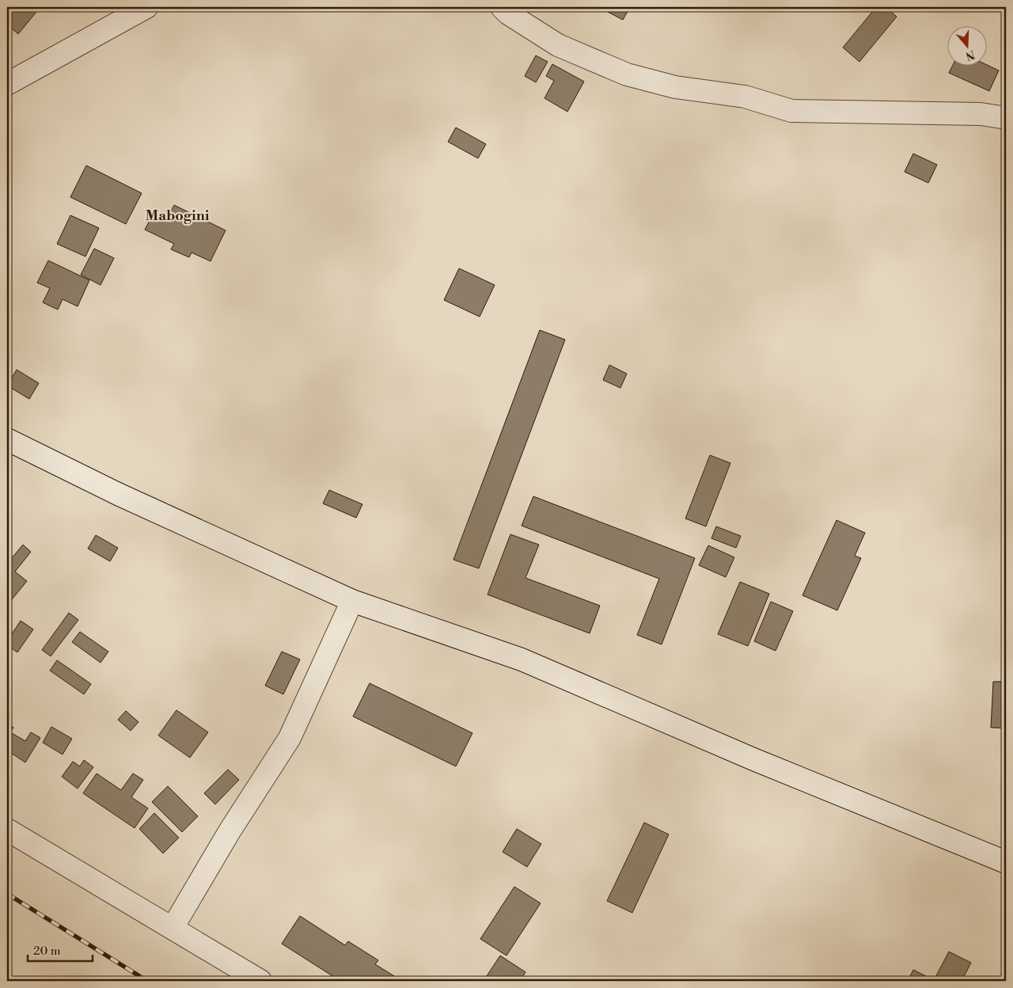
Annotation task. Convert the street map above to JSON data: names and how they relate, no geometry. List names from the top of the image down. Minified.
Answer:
{"districts":["Mabogini"],"scale_bar":"20 m","north":"bottom"}
